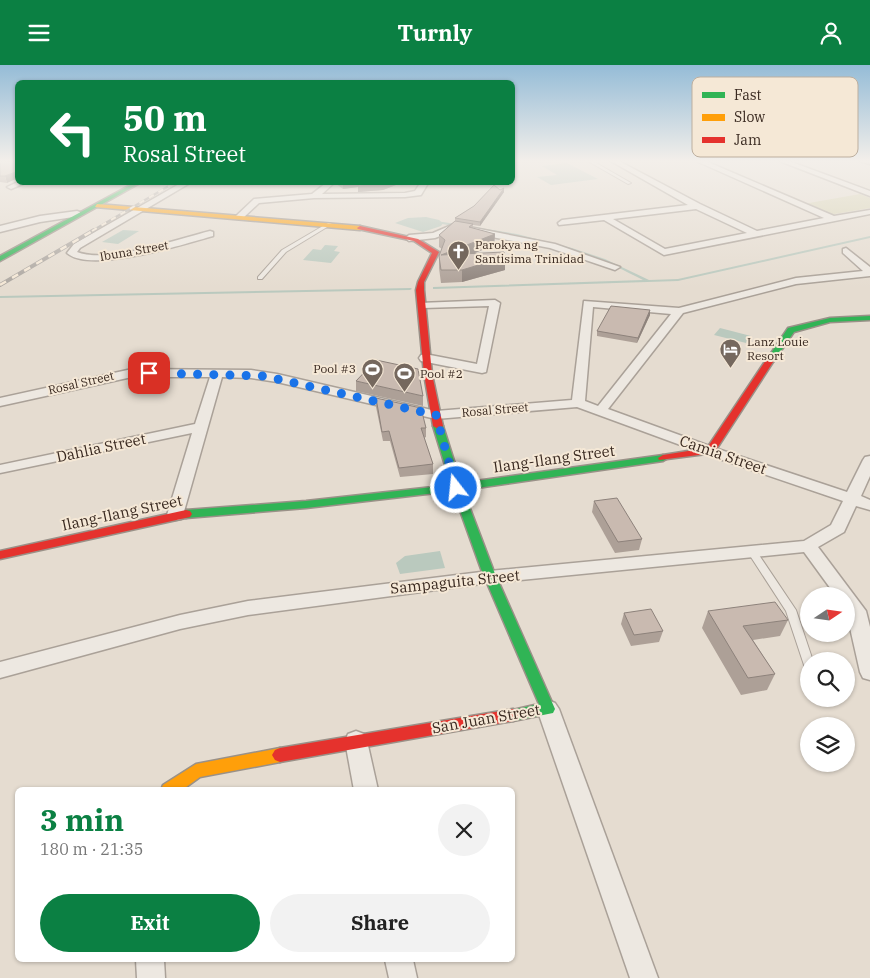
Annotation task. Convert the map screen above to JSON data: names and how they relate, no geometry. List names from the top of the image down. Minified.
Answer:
{"streets":{"street":["Ibuna Street","Rosal Street","Dahlia Street","Camia Street","Ilang-Ilang Street","Sampaguita Street","San Juan Street"]},"crossings":[["Rosal Street","Camia Street"],["Rosal Street","San Juan Street"],["Camia Street","Ilang-Ilang Street"],["Camia Street","Sampaguita Street"],["Ilang-Ilang Street","San Juan Street"],["Sampaguita Street","San Juan Street"]],"places":{"church":["Parokya ng Santisima Trinidad"],"hotel":["Lanz Louie Resort"],"sports":["Pool #3","Pool #2"]},"legend":["Fast","Slow","Jam"],"north":"right","page":{"header":"Turnly","turn":["50 m","Rosal Street"],"heading":["3 min","180 m · 21:35"],"buttons":["Exit","Share"]}}
